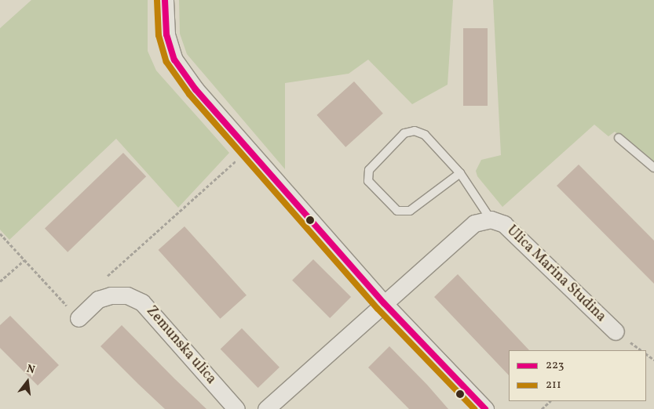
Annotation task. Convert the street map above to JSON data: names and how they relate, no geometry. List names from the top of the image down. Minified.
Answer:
{"streets":{"street":["Ulica Marina Studina","Zemunska ulica"]},"lines":["transit line 223","transit line 211"],"legend":["223","211"],"north":"top"}
